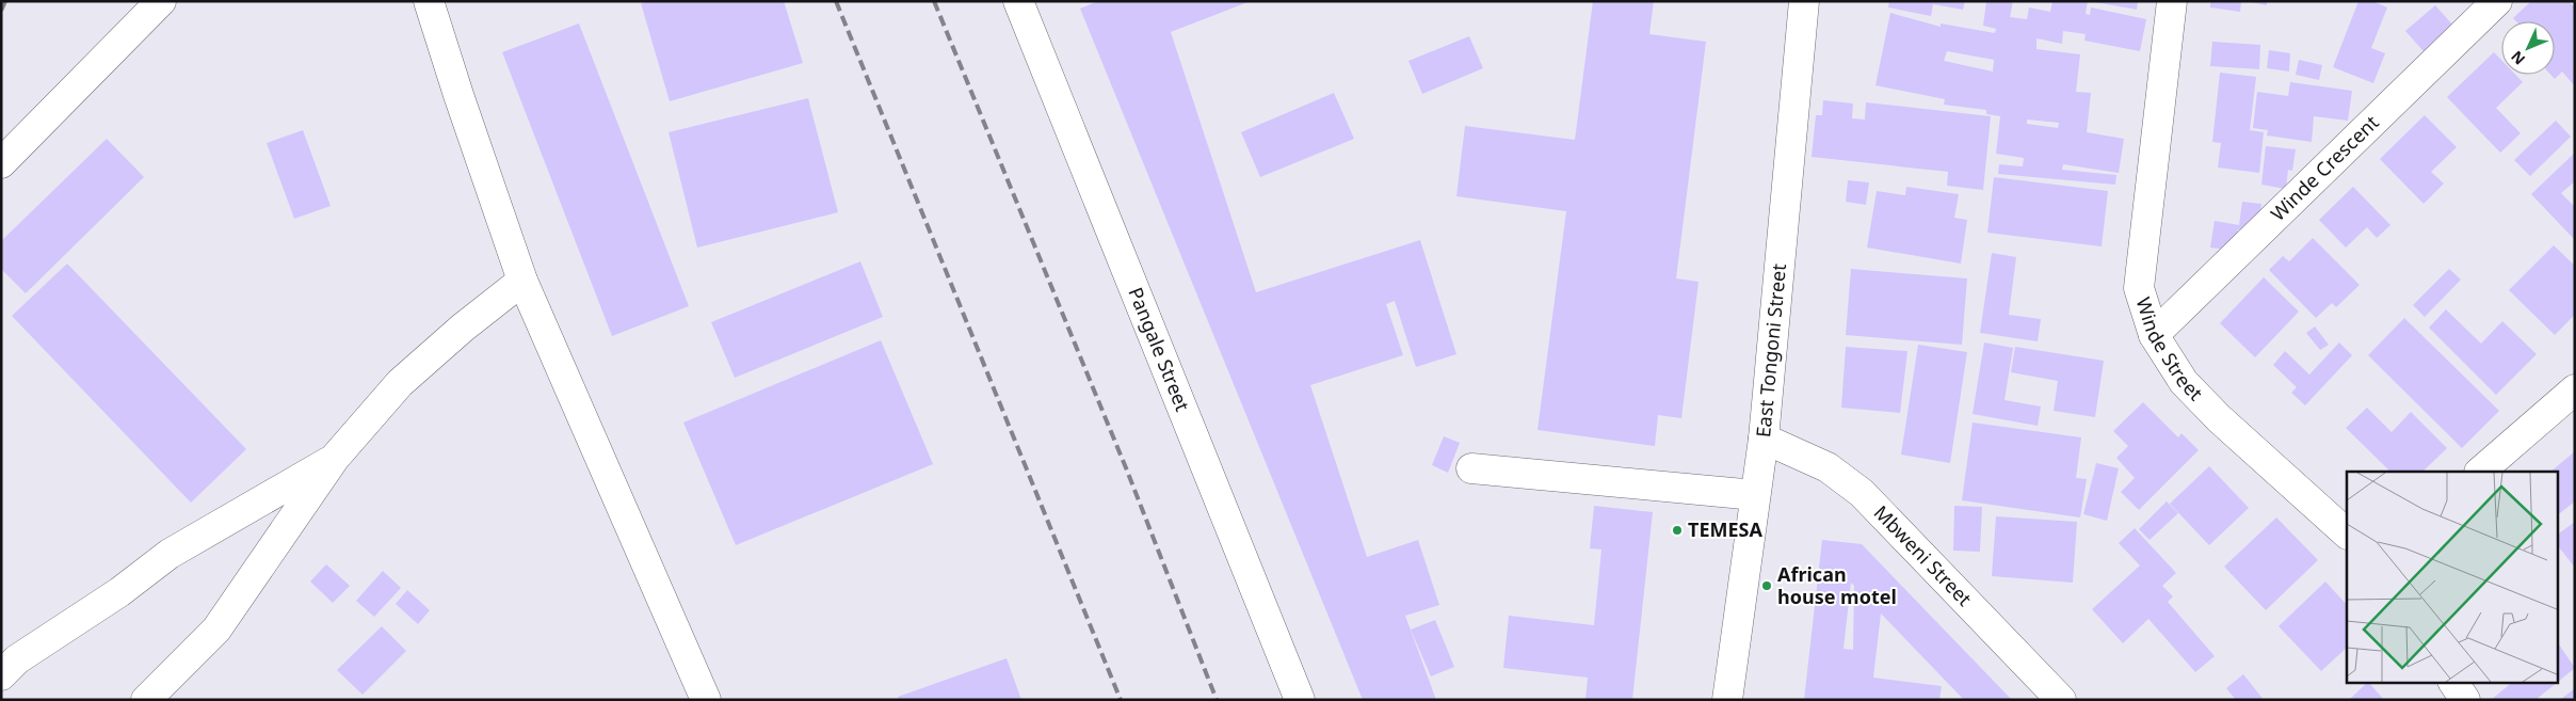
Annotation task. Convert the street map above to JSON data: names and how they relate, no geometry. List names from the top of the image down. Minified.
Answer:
{"streets":{"street":["Winde Crescent","Winde Street","Pangale Street","East Tongoni Street","Mbweni Street"]},"crossings":[["Winde Crescent","Winde Street"],["East Tongoni Street","Mbweni Street"]],"places":["TEMESA","African house motel"],"north":"bottom left"}
